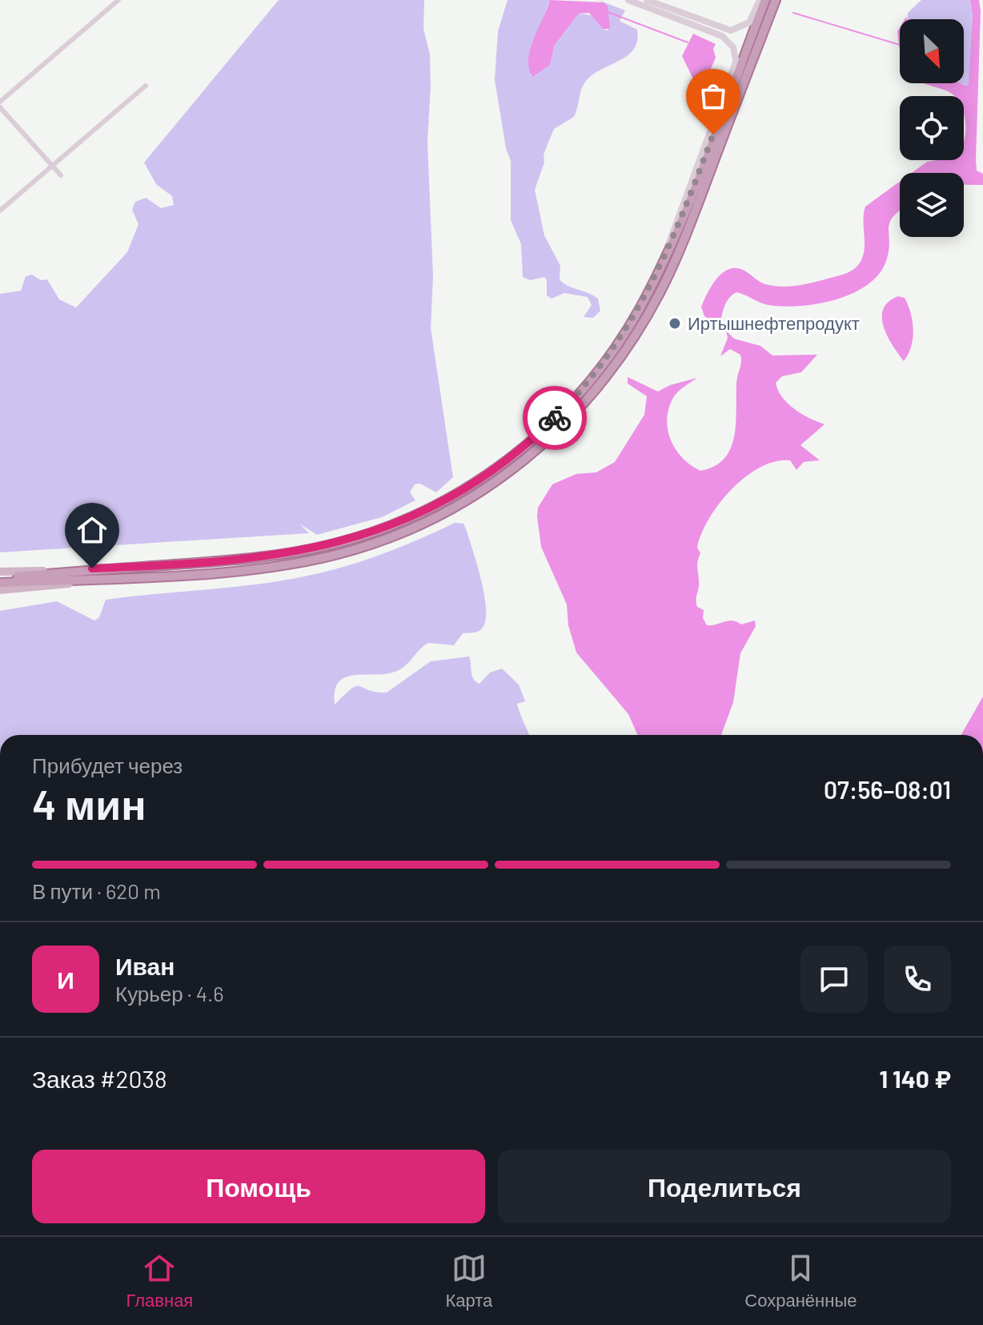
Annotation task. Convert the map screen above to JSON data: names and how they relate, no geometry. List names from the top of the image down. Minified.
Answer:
{"places":["Иртышнефтепродукт"],"north":"bottom right","page":{"heading":["4 мин","Прибудет через","07:56–08:01"],"panel":["Иван","Курьер · 4.6","Заказ #2038","1 140 ₽"],"bar":"В пути · 620 m","round":"И","buttons":["Помощь","Поделиться"],"tabs":["Главная","Карта","Сохранённые"]}}
